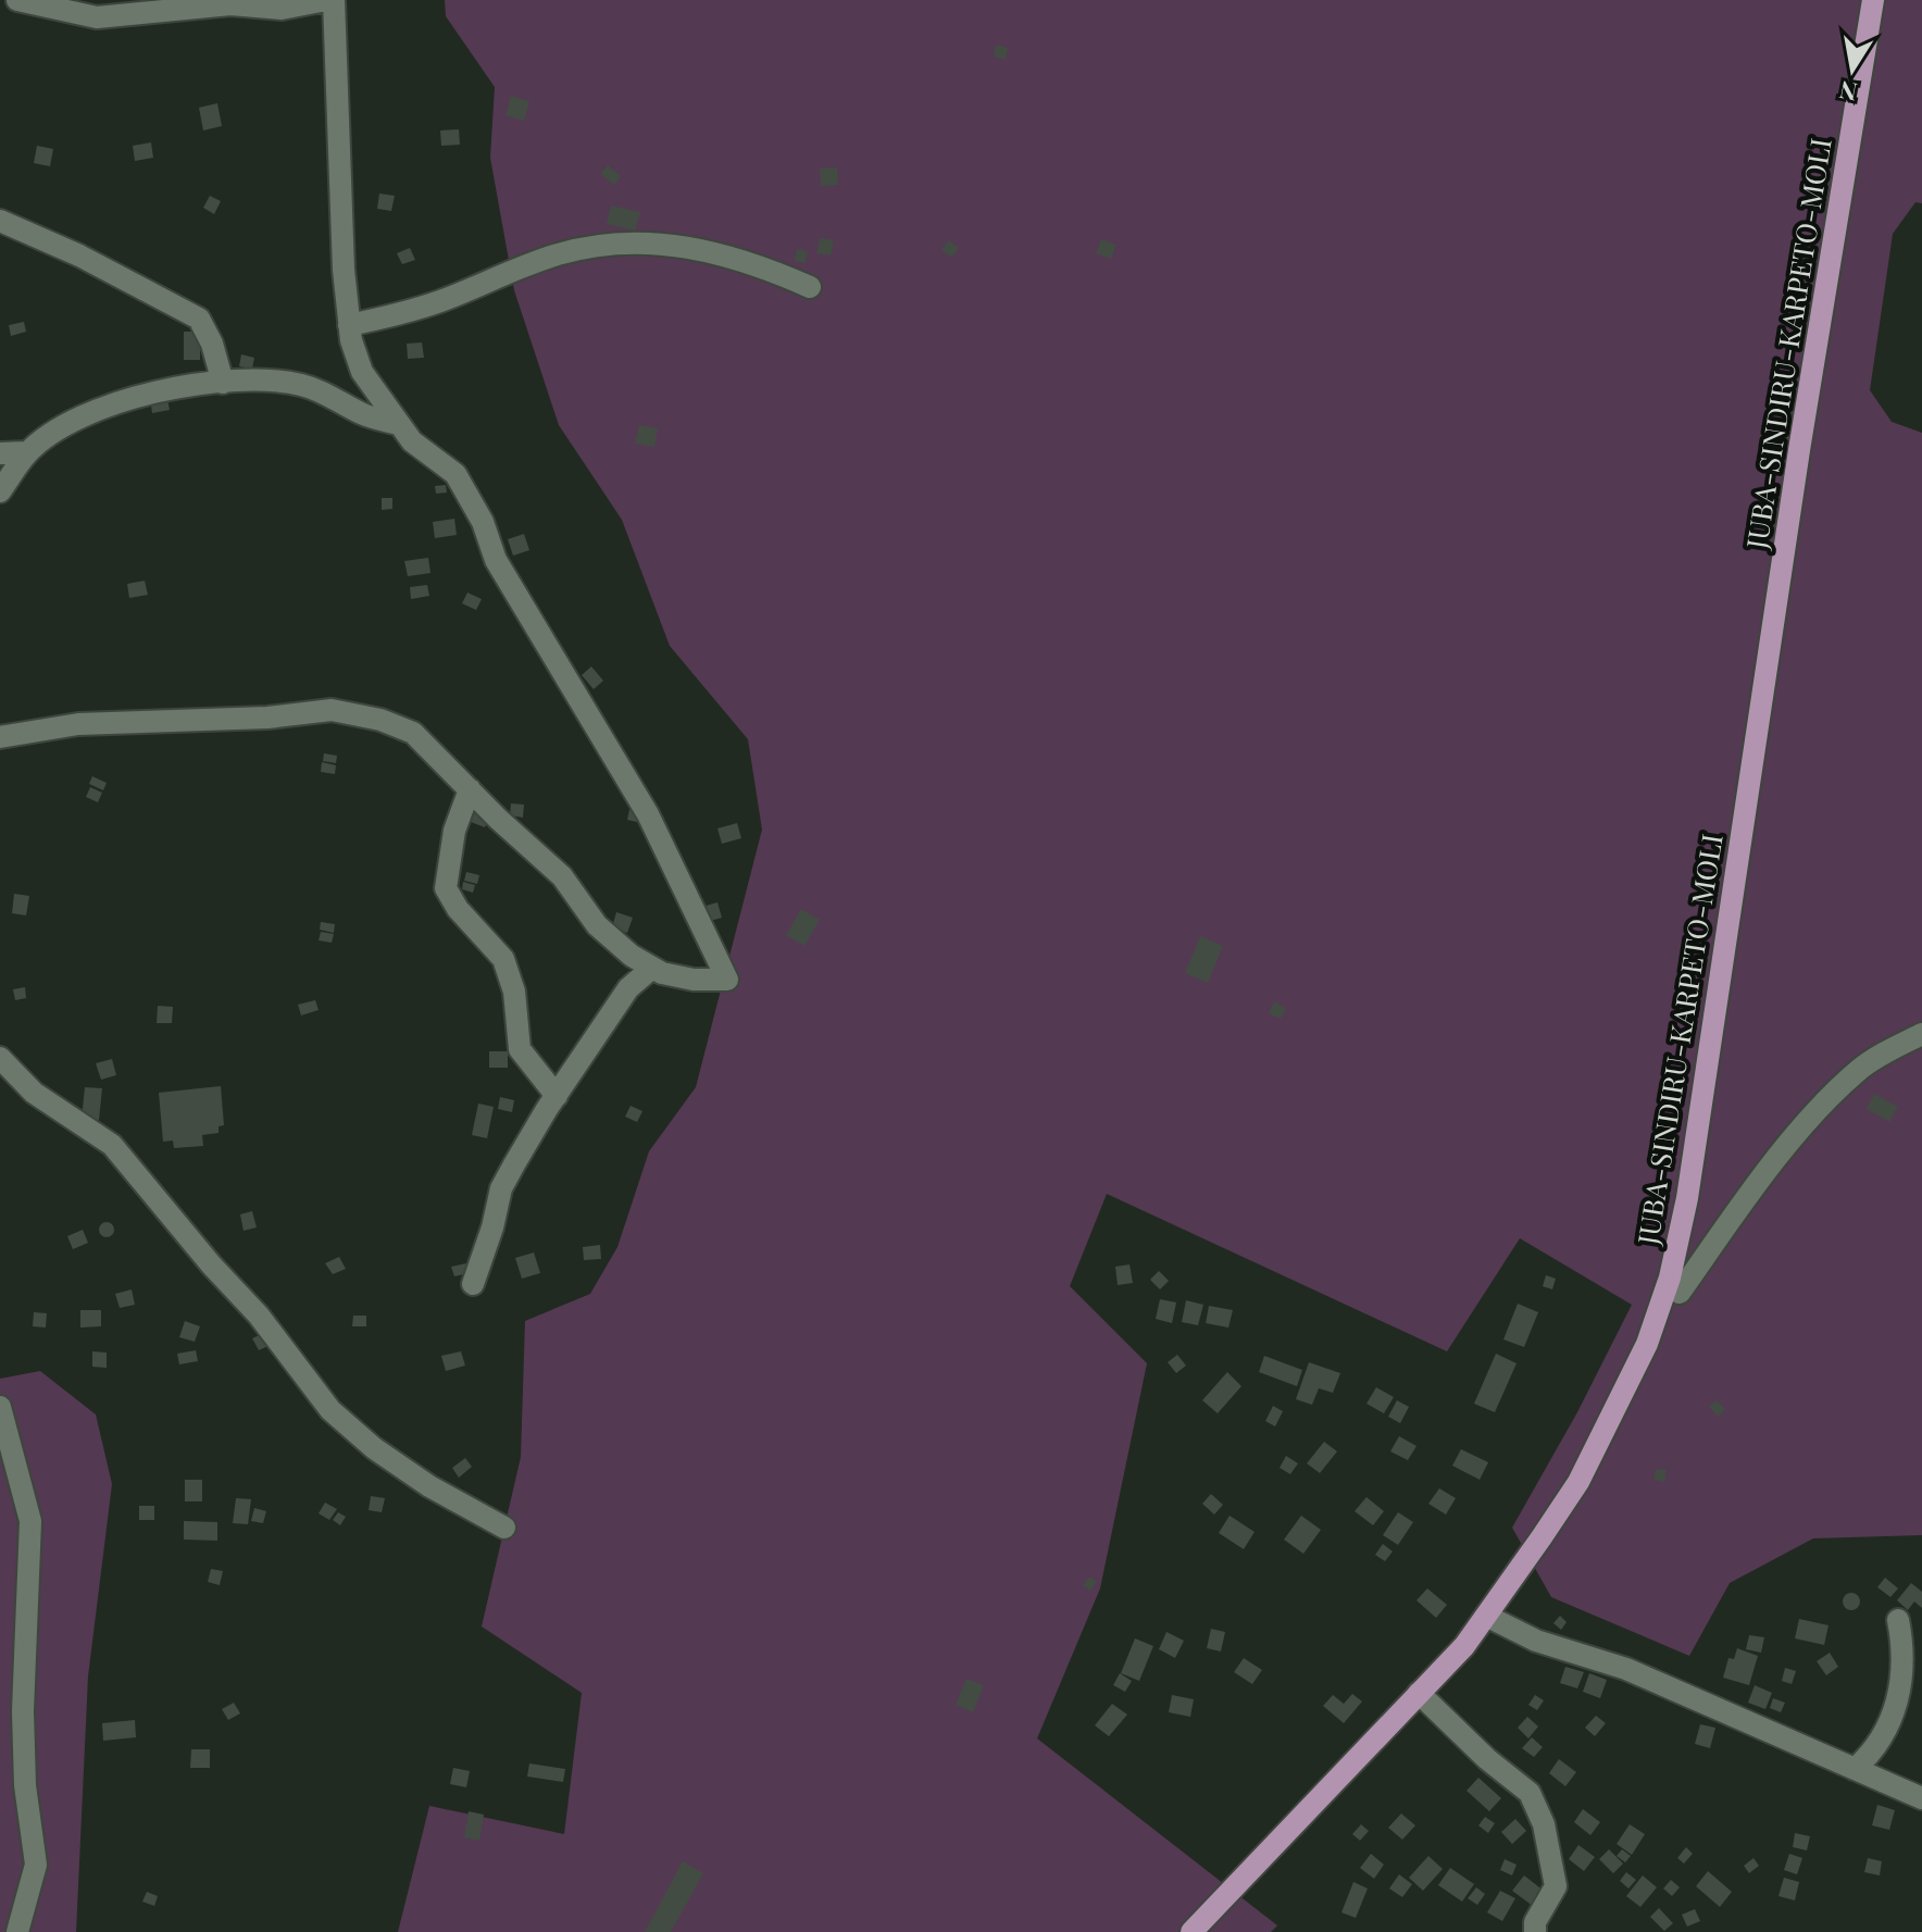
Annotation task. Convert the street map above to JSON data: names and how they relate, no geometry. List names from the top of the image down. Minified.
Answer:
{"streets":{"main road":["JUBA-SINDIRU-KARPETO-MOLI"]},"north":"bottom"}
